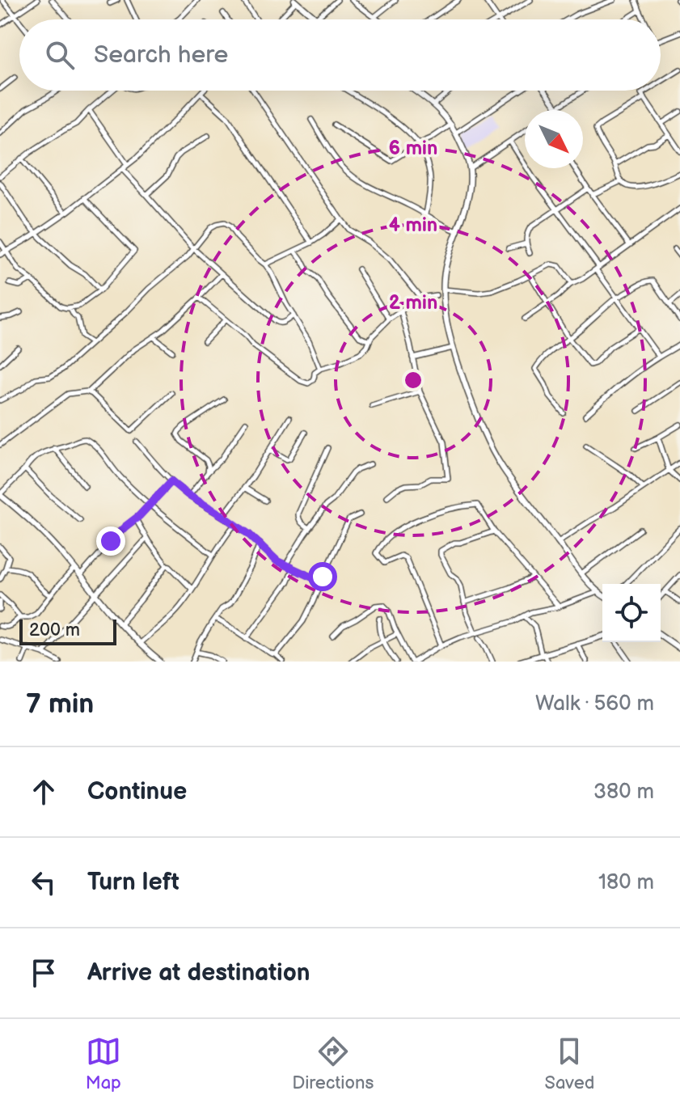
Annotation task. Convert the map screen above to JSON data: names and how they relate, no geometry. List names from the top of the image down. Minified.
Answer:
{"scale_bar":"200 m","north":"bottom right","page":{"search":"Search here","scale":"200 m","heading":["7 min","Walk · 560 m"],"list":[["Continue","380 m"],["Turn left","180 m"],"Arrive at destination"],"nav":["Map","Directions","Saved"]},"rings":["6 min","4 min","2 min"]}
